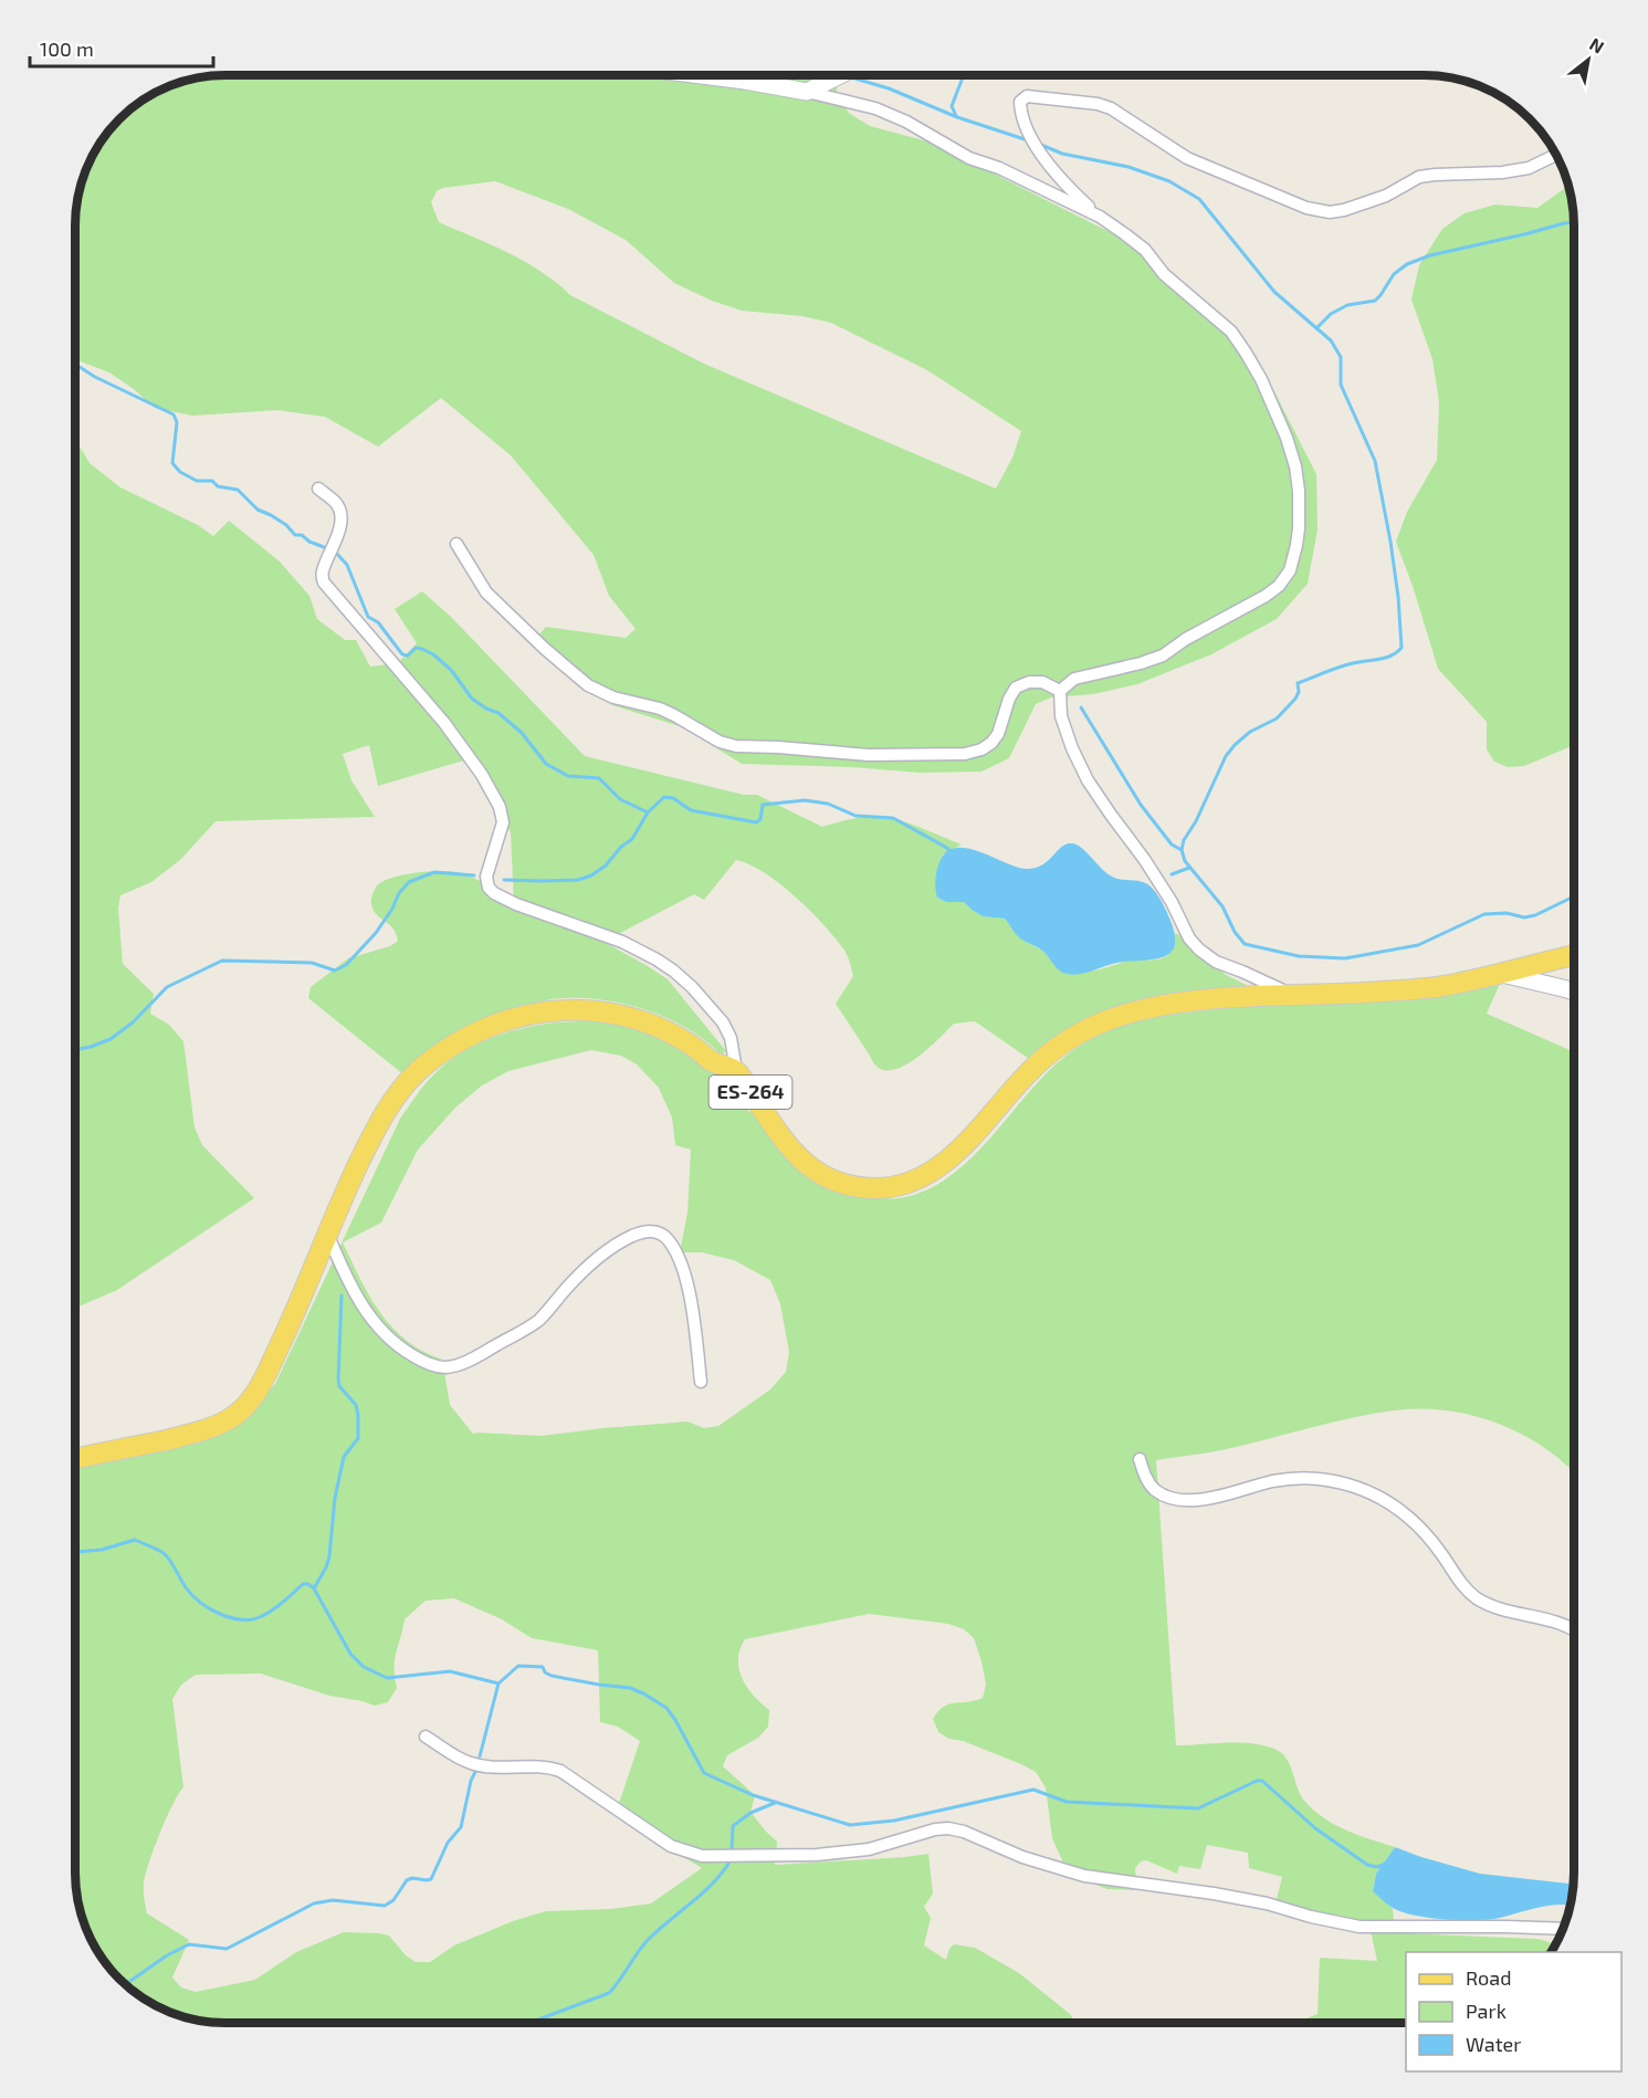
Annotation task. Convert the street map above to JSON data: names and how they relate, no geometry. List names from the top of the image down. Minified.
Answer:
{"streets":{"main road":["ES-264"]},"legend":["Road","Park","Water"],"scale_bar":"100 m","north":"top right"}
